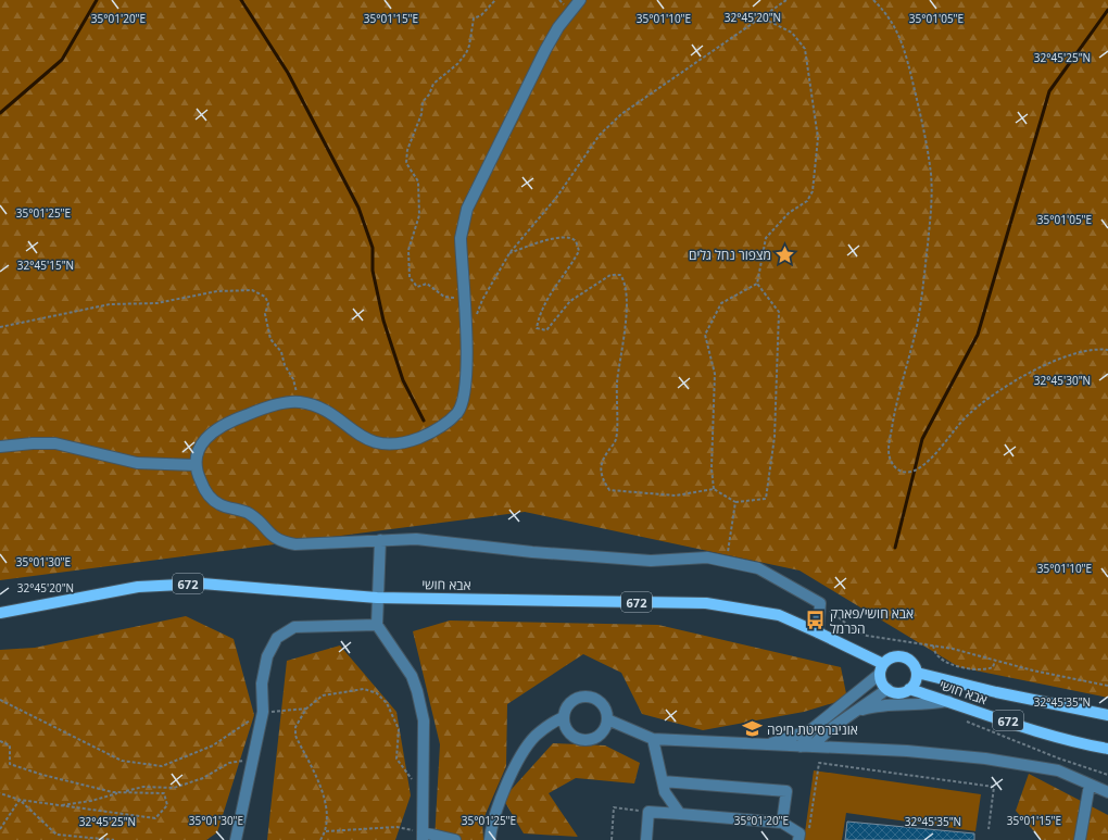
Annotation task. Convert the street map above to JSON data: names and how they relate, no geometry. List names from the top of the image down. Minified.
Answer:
{"streets":{"main road":["672","אבא חושי"]},"places":{"place":["מצפור נחל גלים"],"bus stop":["אבא חושי/פארק הכרמל"],"school or university":["אוניברסיטת חיפה"]},"coordinates":["32°45'20\"N","35°01'20\"E","35°01'15\"E","35°01'10\"E","35°01'05\"E","32°45'25\"N","35°01'25\"E","32°45'15\"N","32°45'30\"N","35°01'30\"E","32°45'35\"N"]}
